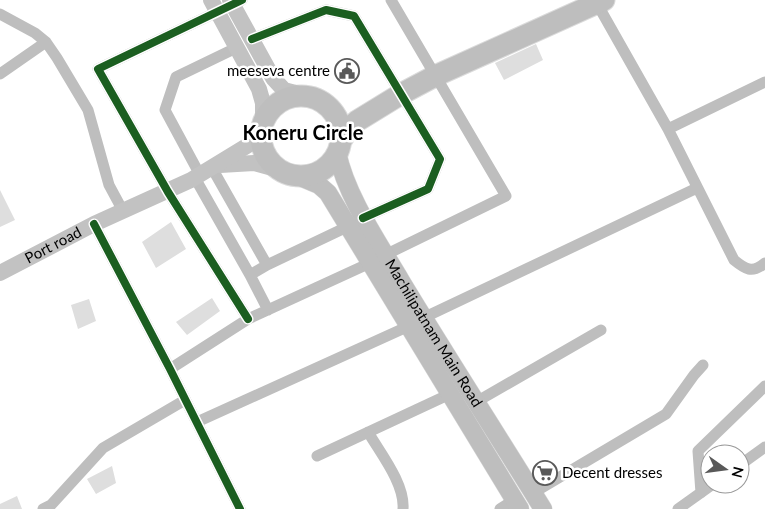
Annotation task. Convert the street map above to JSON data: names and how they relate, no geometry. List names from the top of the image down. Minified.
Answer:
{"streets":{"main road":["Port road","Machilipatnam Main Road"]},"crossings":[["Port road","Machilipatnam Main Road"]],"districts":["Koneru Circle"],"places":{"public building":["meeseva centre"],"supermarket":["Decent dresses"]},"north":"right"}
